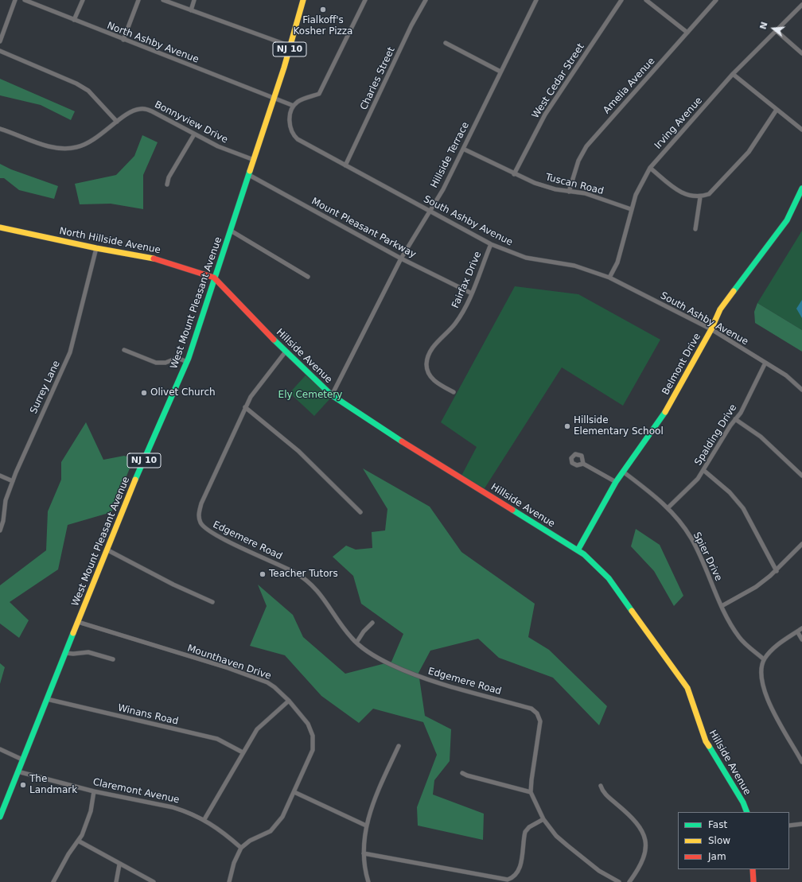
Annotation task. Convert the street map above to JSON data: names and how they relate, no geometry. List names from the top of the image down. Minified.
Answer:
{"streets":{"street":["North Ashby Avenue","NJ 10","Charles Street","West Cedar Street","Amelia Avenue","Bonnyview Drive","Irving Avenue","Hillside Terrace","Tuscan Road","South Ashby Avenue","Mount Pleasant Parkway","North Hillside Avenue","Fairfax Drive","West Mount Pleasant Avenue","Hillside Avenue","Belmont Drive","Surrey Lane","Spalding Drive","Edgemere Road","Spier Drive","Mounthaven Drive","Winans Road","Claremont Avenue"]},"crossings":[["North Ashby Avenue","South Ashby Avenue"],["North Ashby Avenue","West Mount Pleasant Avenue"],["Charles Street","South Ashby Avenue"],["West Cedar Street","Tuscan Road"],["Amelia Avenue","Tuscan Road"],["Bonnyview Drive","West Mount Pleasant Avenue"],["Irving Avenue","Tuscan Road"],["Irving Avenue","South Ashby Avenue"],["Hillside Terrace","Tuscan Road"],["Hillside Terrace","South Ashby Avenue"],["Hillside Terrace","Mount Pleasant Parkway"],["Hillside Terrace","Hillside Avenue"],["South Ashby Avenue","Fairfax Drive"],["South Ashby Avenue","Belmont Drive"],["South Ashby Avenue","Spalding Drive"],["Mount Pleasant Parkway","Fairfax Drive"],["Mount Pleasant Parkway","West Mount Pleasant Avenue"],["North Hillside Avenue","West Mount Pleasant Avenue"],["North Hillside Avenue","Hillside Avenue"],["North Hillside Avenue","Surrey Lane"],["West Mount Pleasant Avenue","Hillside Avenue"],["West Mount Pleasant Avenue","Mounthaven Drive"],["West Mount Pleasant Avenue","Winans Road"],["West Mount Pleasant Avenue","Claremont Avenue"],["Hillside Avenue","Belmont Drive"],["Hillside Avenue","Edgemere Road"],["Belmont Drive","Spier Drive"],["Spalding Drive","Spier Drive"],["Mounthaven Drive","Claremont Avenue"]],"parks":["Ely Cemetery"],"places":["Fialkoff's Kosher Pizza","Olivet Church","Hillside Elementary School","Teacher Tutors","The Landmark"],"legend":["Fast","Slow","Jam"],"north":"left"}
